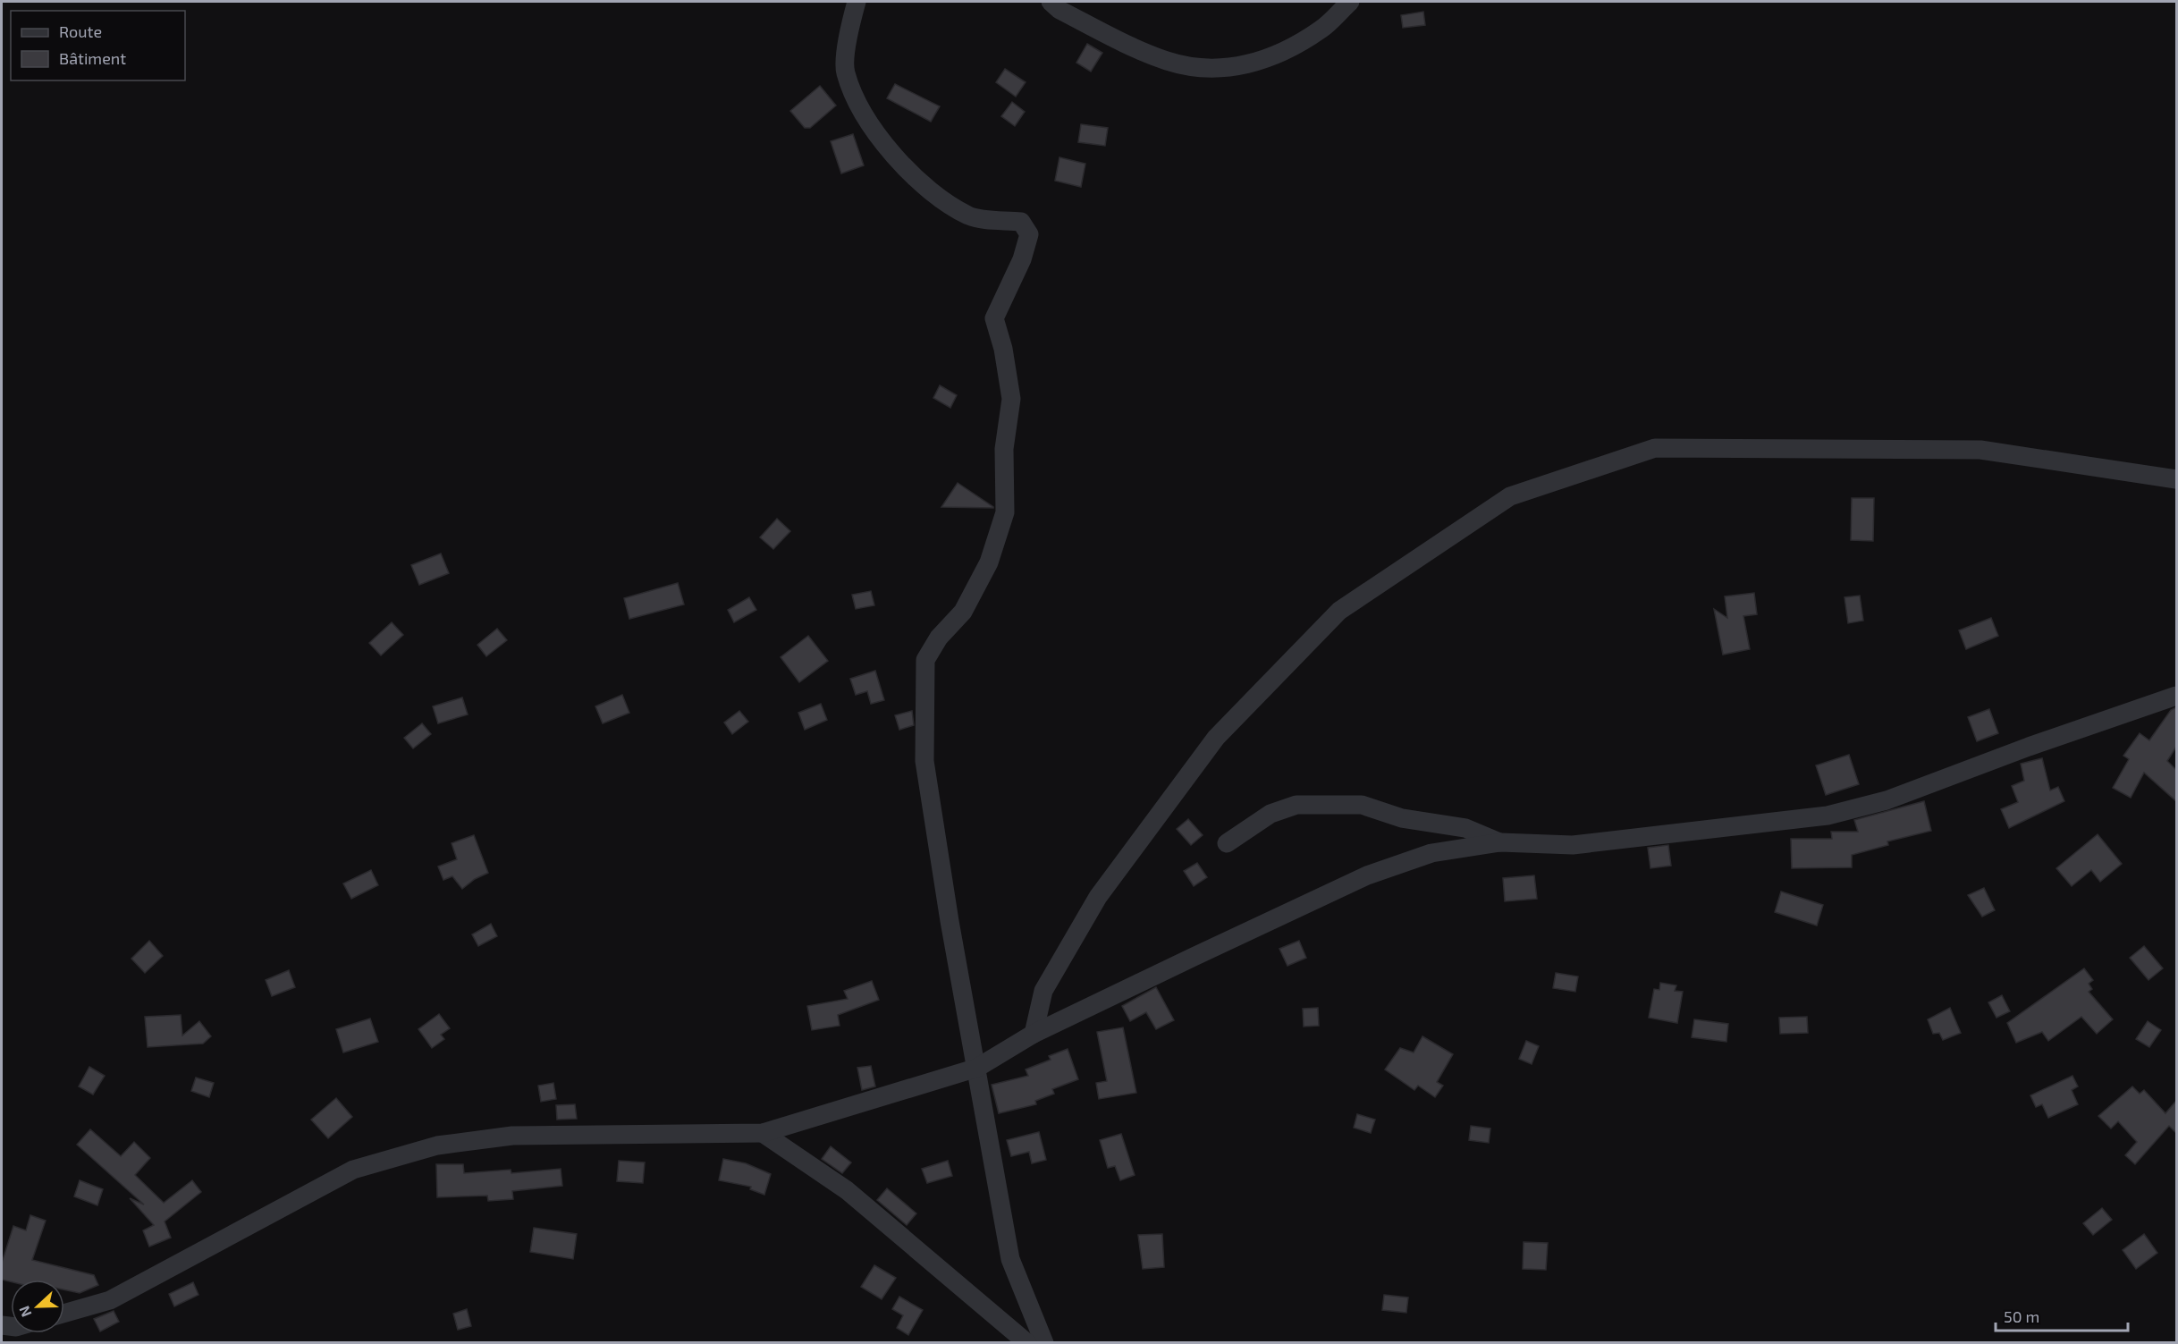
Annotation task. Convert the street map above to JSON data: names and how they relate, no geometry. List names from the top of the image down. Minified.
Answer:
{"legend":["Route","Bâtiment"],"scale_bar":"50 m","north":"left"}
